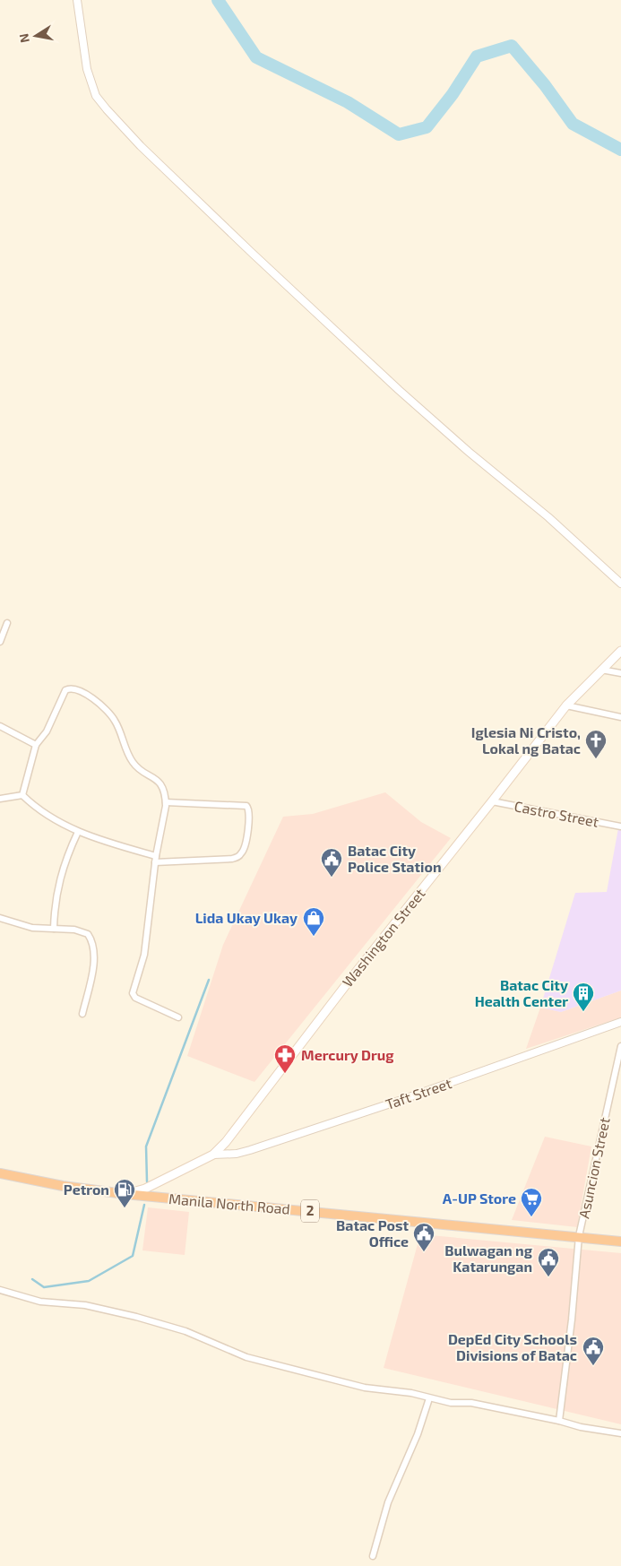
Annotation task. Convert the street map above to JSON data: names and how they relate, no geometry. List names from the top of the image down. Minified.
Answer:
{"streets":{"highway":["Manila North Road","2"],"main road":["Washington Street"],"street":["Castro Street","Taft Street","Asuncion Street"]},"crossings":[["Castro Street","Washington Street"],["Washington Street","Taft Street"],["Washington Street","Manila North Road"],["Asuncion Street","Manila North Road"]],"places":{"church":["Iglesia Ni Cristo, Lokal ng Batac"],"public building":["Batac City Police Station","Batac Post Office","Bulwagan ng Katarungan","DepEd City Schools Divisions of Batac"],"shop":["Lida Ukay Ukay"],"building":["Batac City Health Center"],"pharmacy":["Mercury Drug"],"fuel station":["Petron"],"supermarket":["A-UP Store"]},"north":"left"}
